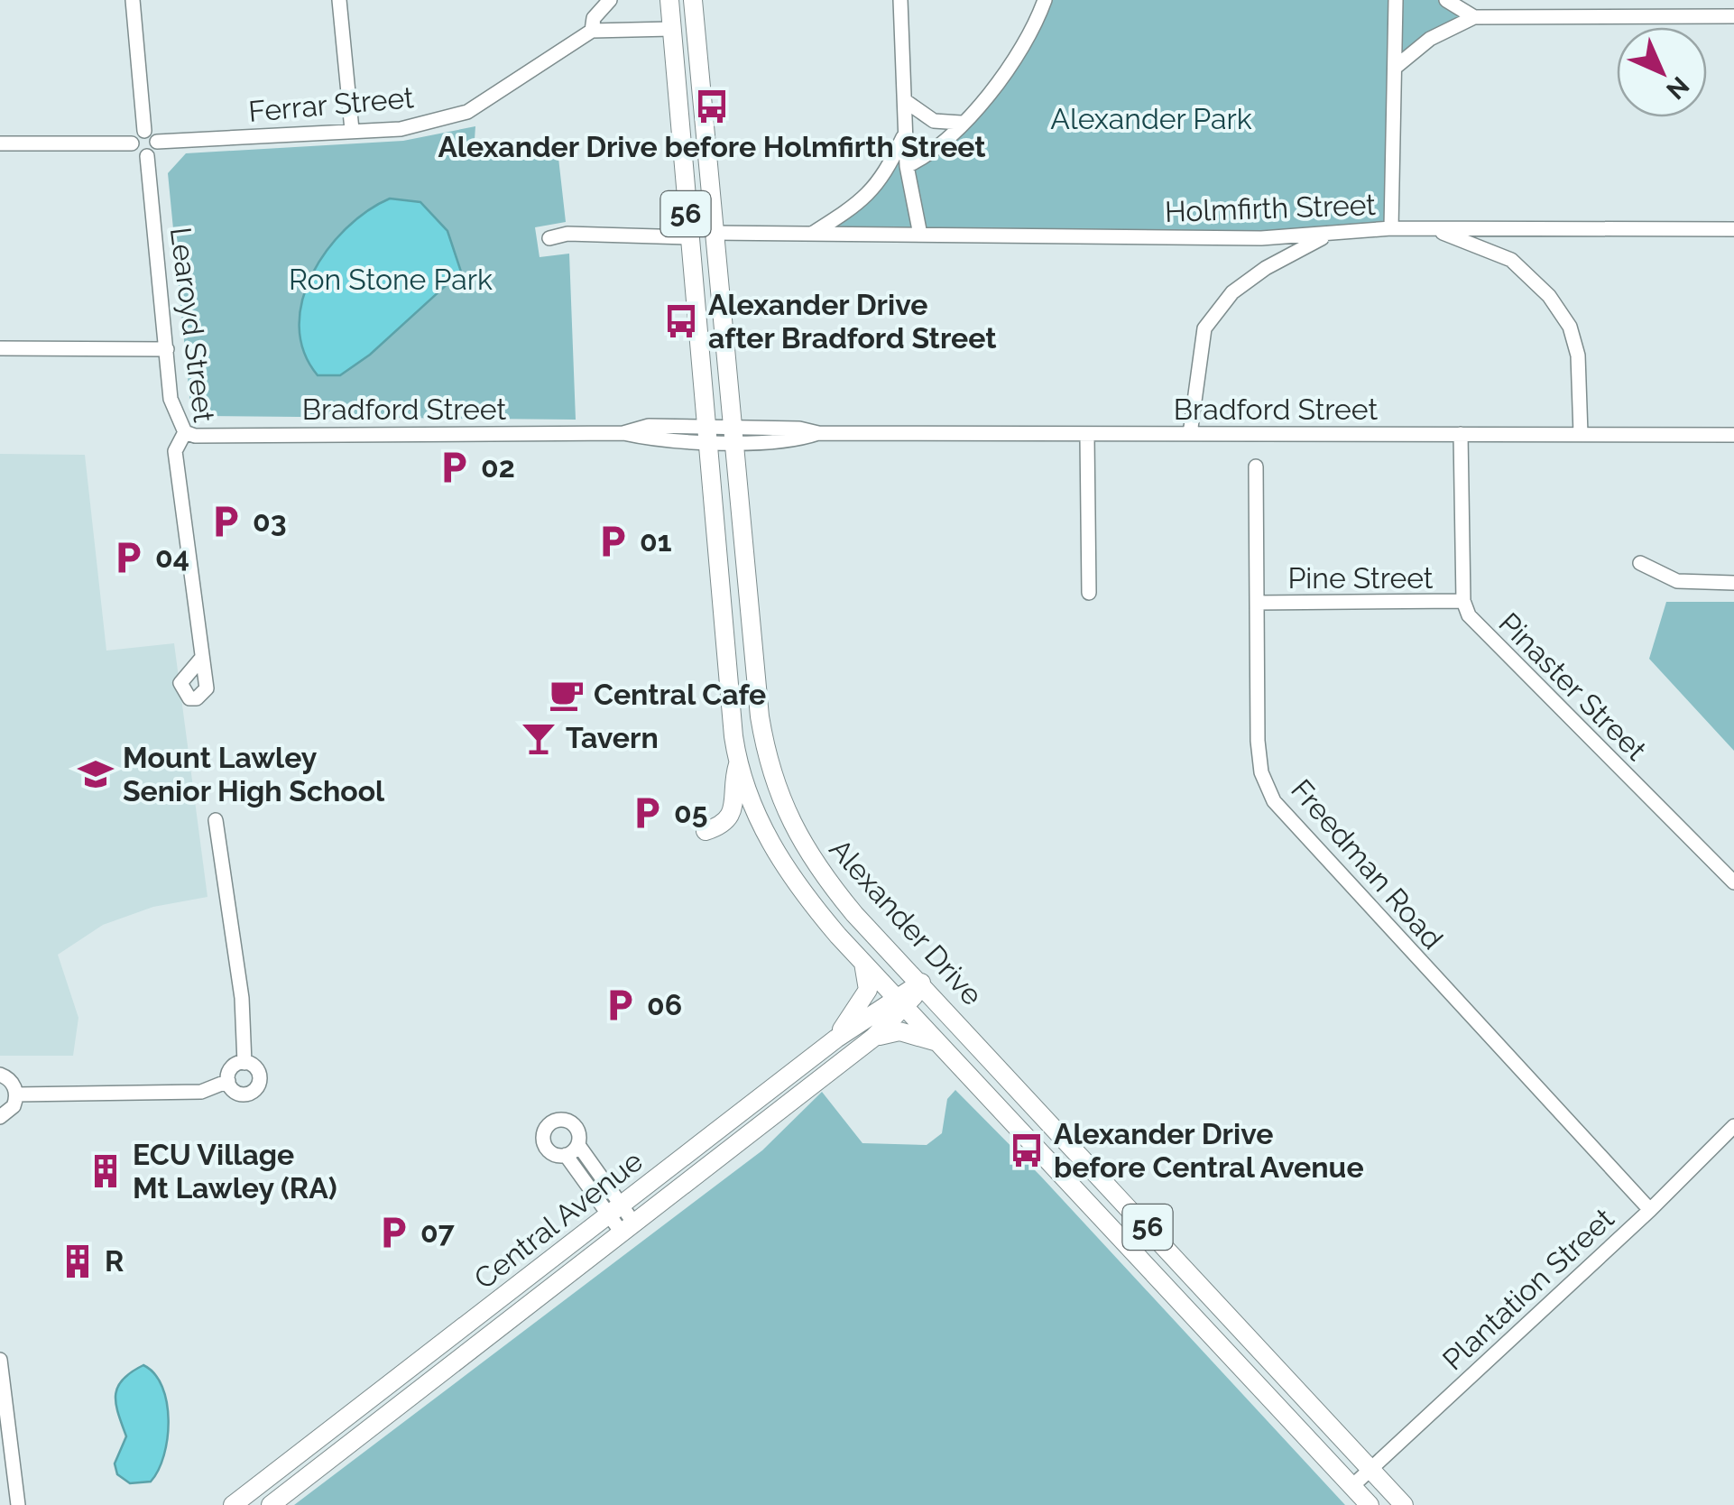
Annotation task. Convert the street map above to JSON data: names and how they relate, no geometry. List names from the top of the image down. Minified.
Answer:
{"streets":{"main road":["56","Alexander Drive","Central Avenue"],"street":["Ferrar Street","Holmfirth Street","Learoyd Street","Bradford Street","Pine Street","Pinaster Street","Freedman Road","Plantation Street"]},"crossings":[["Ferrar Street","Learoyd Street"],["Holmfirth Street","Alexander Drive"],["Learoyd Street","Bradford Street"],["Bradford Street","Pinaster Street"],["Bradford Street","Alexander Drive"],["Pine Street","Pinaster Street"],["Pine Street","Freedman Road"],["Freedman Road","Plantation Street"],["Alexander Drive","Central Avenue"],["Alexander Drive","Plantation Street"]],"parks":["Alexander Park","Ron Stone Park"],"places":{"bus stop":["Alexander Drive before Holmfirth Street","Alexander Drive after Bradford Street","Alexander Drive before Central Avenue"],"parking":["02","03","01","04","05","06","07"],"cafe":["Central Cafe"],"bar":["Tavern"],"school or university":["Mount Lawley Senior High School"],"building":["ECU Village Mt Lawley (RA)","R"]},"north":"bottom right"}
